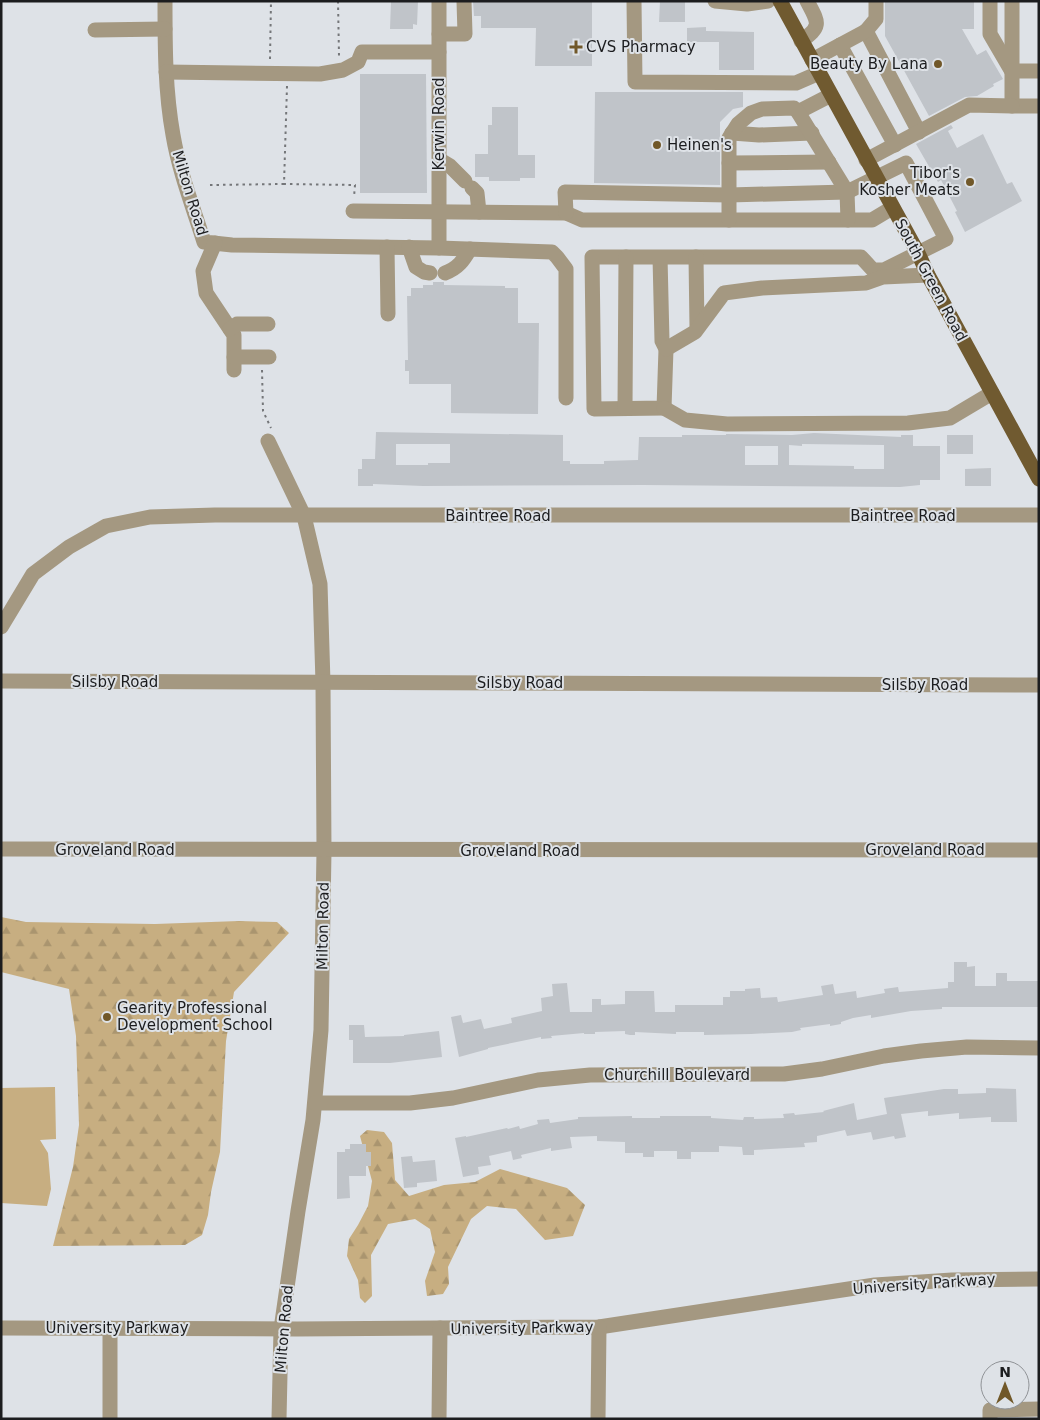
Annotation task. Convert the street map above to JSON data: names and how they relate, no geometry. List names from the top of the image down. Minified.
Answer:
{"streets":{"main road":["South Green Road"],"street":["Kerwin Road","Milton Road","Baintree Road","Silsby Road","Groveland Road","Churchill Boulevard","University Parkway"]},"crossings":[["Kerwin Road","Milton Road"],["Milton Road","Baintree Road"],["Milton Road","Silsby Road"],["Milton Road","Groveland Road"],["Milton Road","Churchill Boulevard"],["Milton Road","University Parkway"]],"places":{"health":["CVS Pharmacy"],"other":["Beauty By Lana","Heinen's","Tibor's Kosher Meats","Gearity Professional Development School"]},"north":"top"}
